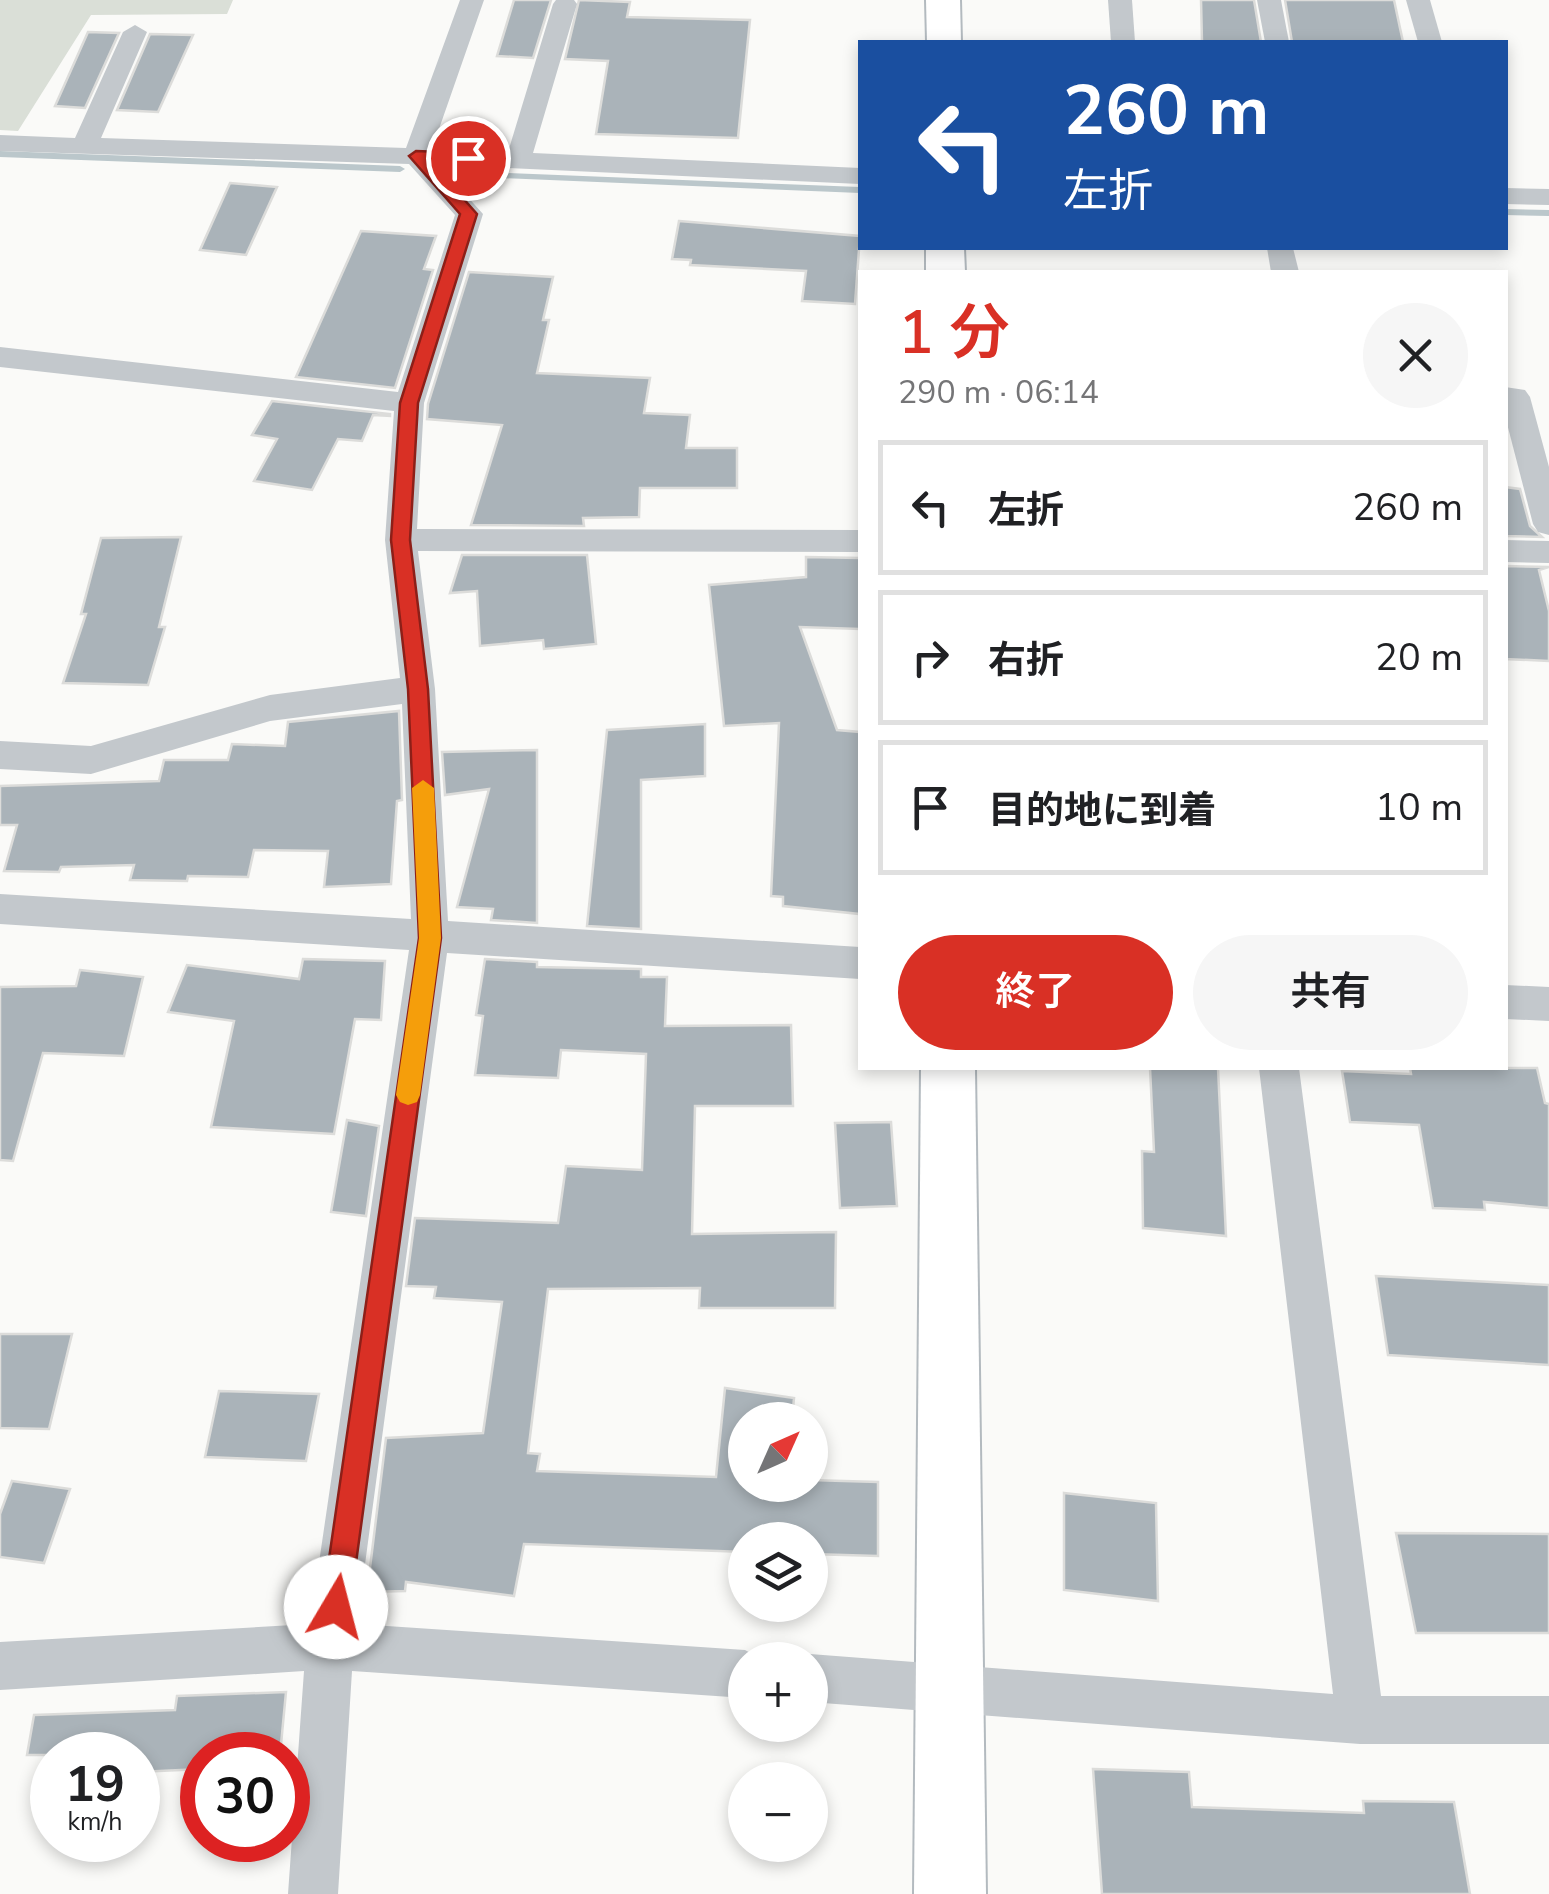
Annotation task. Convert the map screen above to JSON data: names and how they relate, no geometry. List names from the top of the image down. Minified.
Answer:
{"north":"top right","page":{"turn":["260 m","左折"],"heading":["1 分","290 m · 06:14"],"list":[{"name":"左折","value":"260 m"},{"name":"右折","value":"20 m"},{"name":"目的地に到着","value":"10 m"}],"buttons":["終了","共有"],"map_buttons":["+","−"],"speed":"19 km/h","limit":"30"}}
